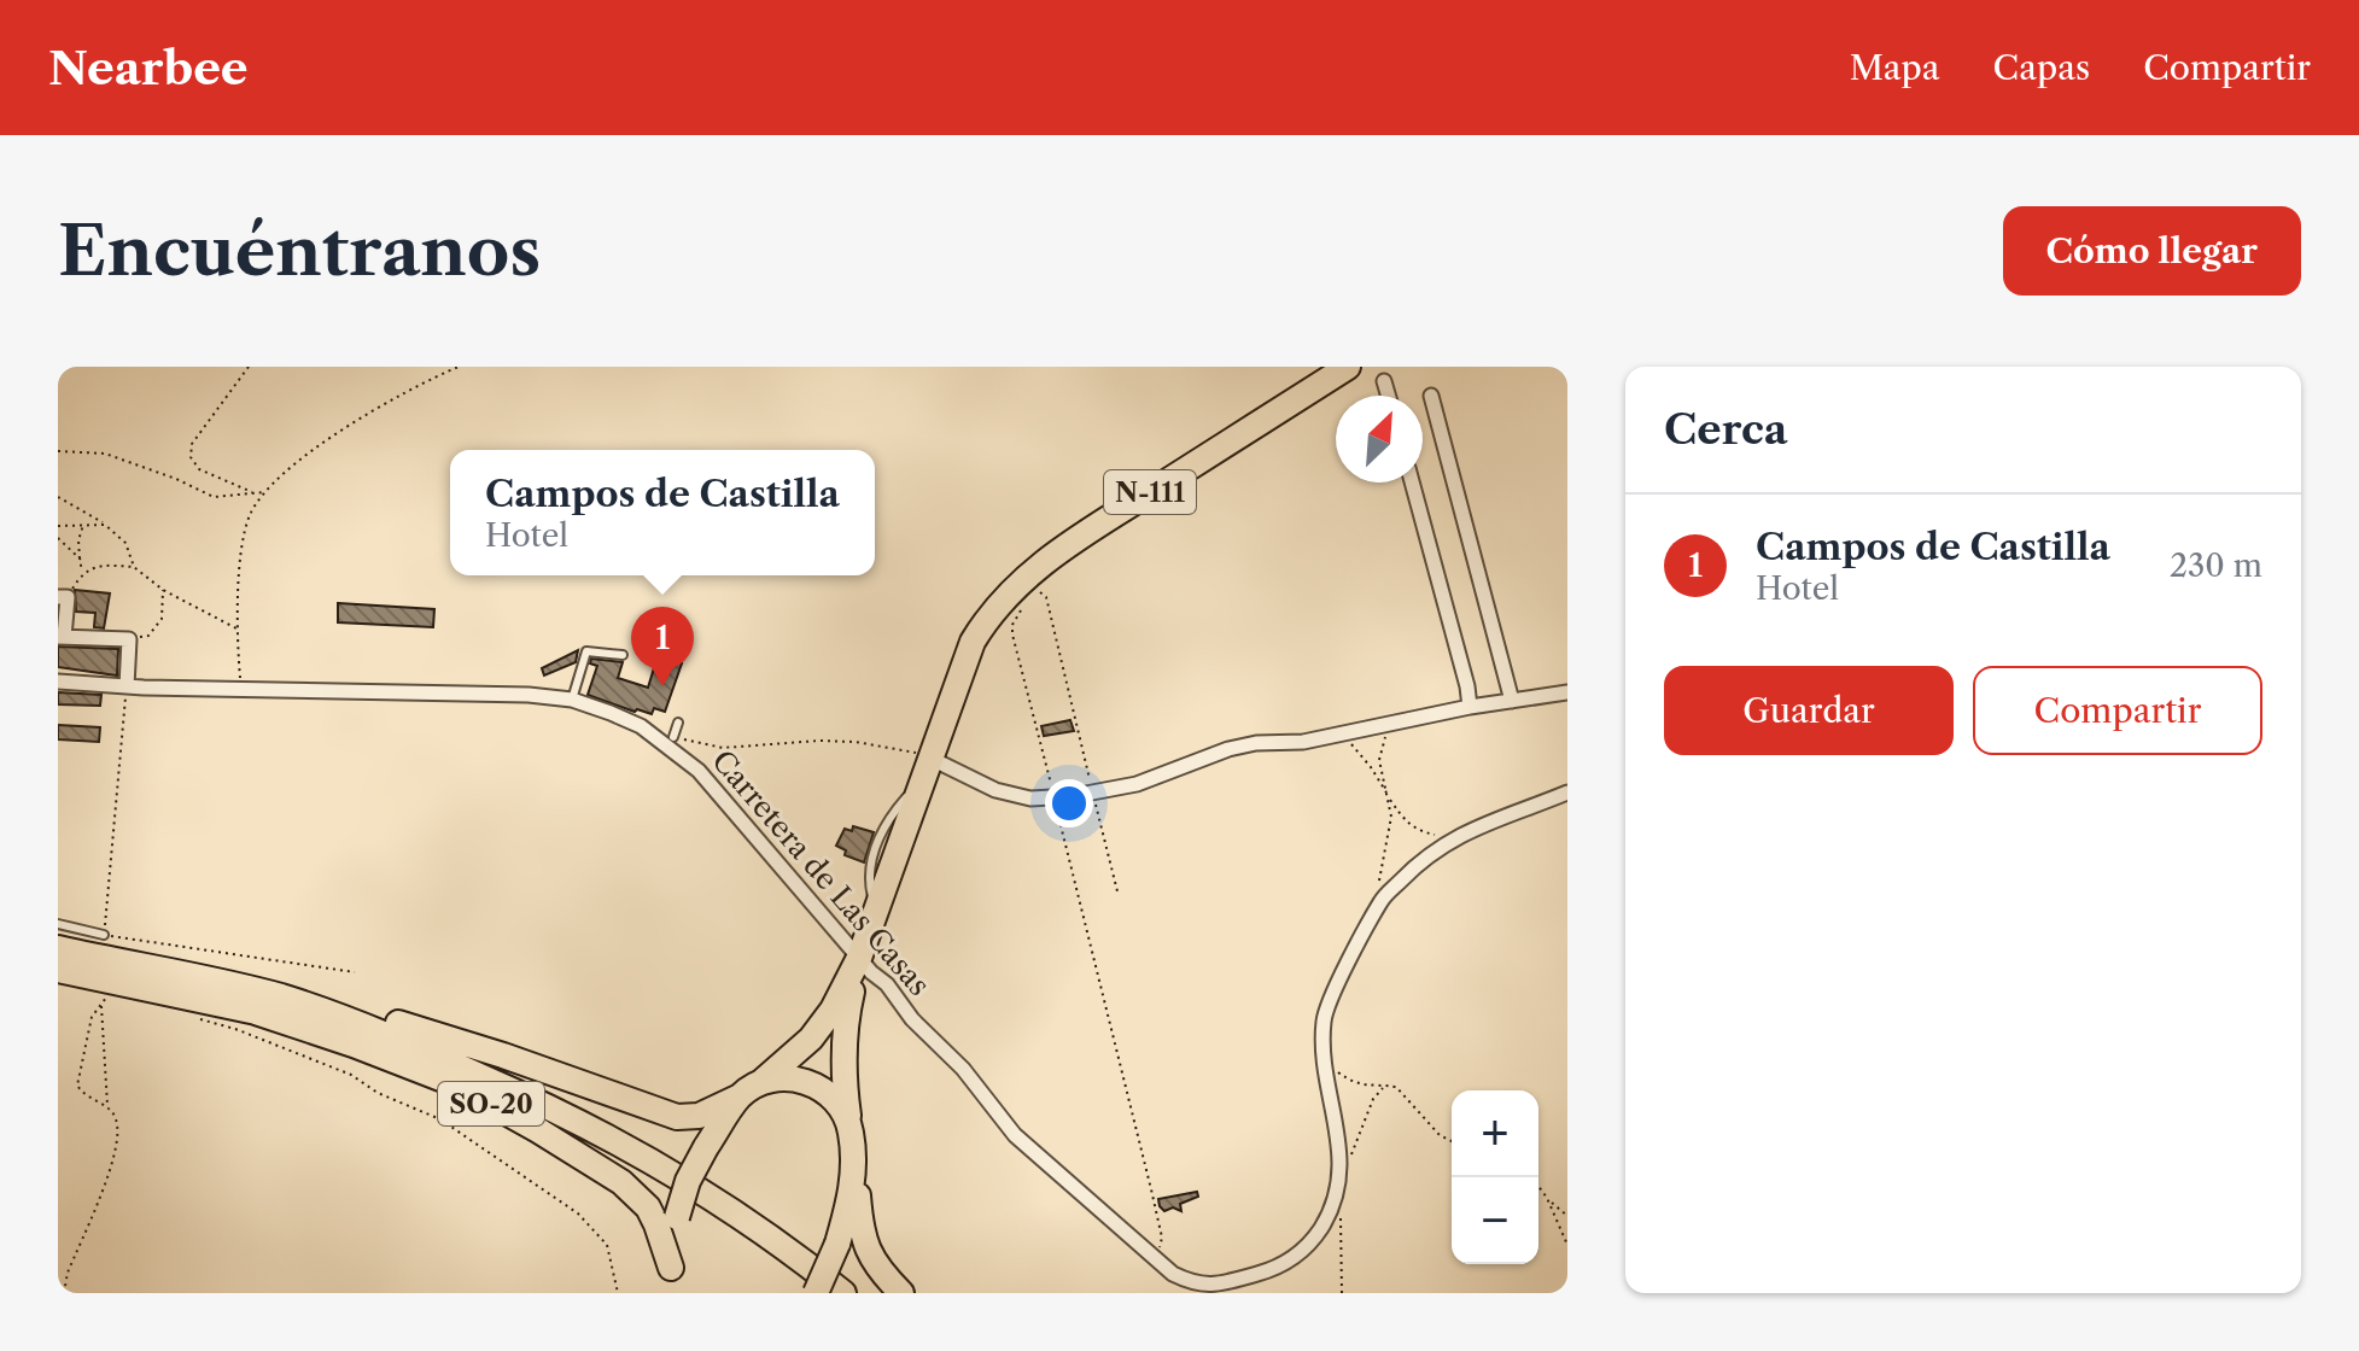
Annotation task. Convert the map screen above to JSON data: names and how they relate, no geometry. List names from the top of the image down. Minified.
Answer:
{"streets":{"highway":["N-111","SO-20"],"street":["Carretera de Las Casas"]},"crossings":[["N-111","Carretera de Las Casas"],["N-111","SO-20"]],"north":"top right","page":{"header":"Nearbee","nav":["Mapa","Capas","Compartir"],"buttons":["Cómo llegar",["Guardar","Compartir"]],"title":"Encuéntranos","heading":"Cerca","popup":["Campos de Castilla","Hotel"],"list":[{"mark":"1","name":"Campos de Castilla","note":"Hotel","value":"230 m"}],"pins":"1","map_buttons":["+","−"]}}
